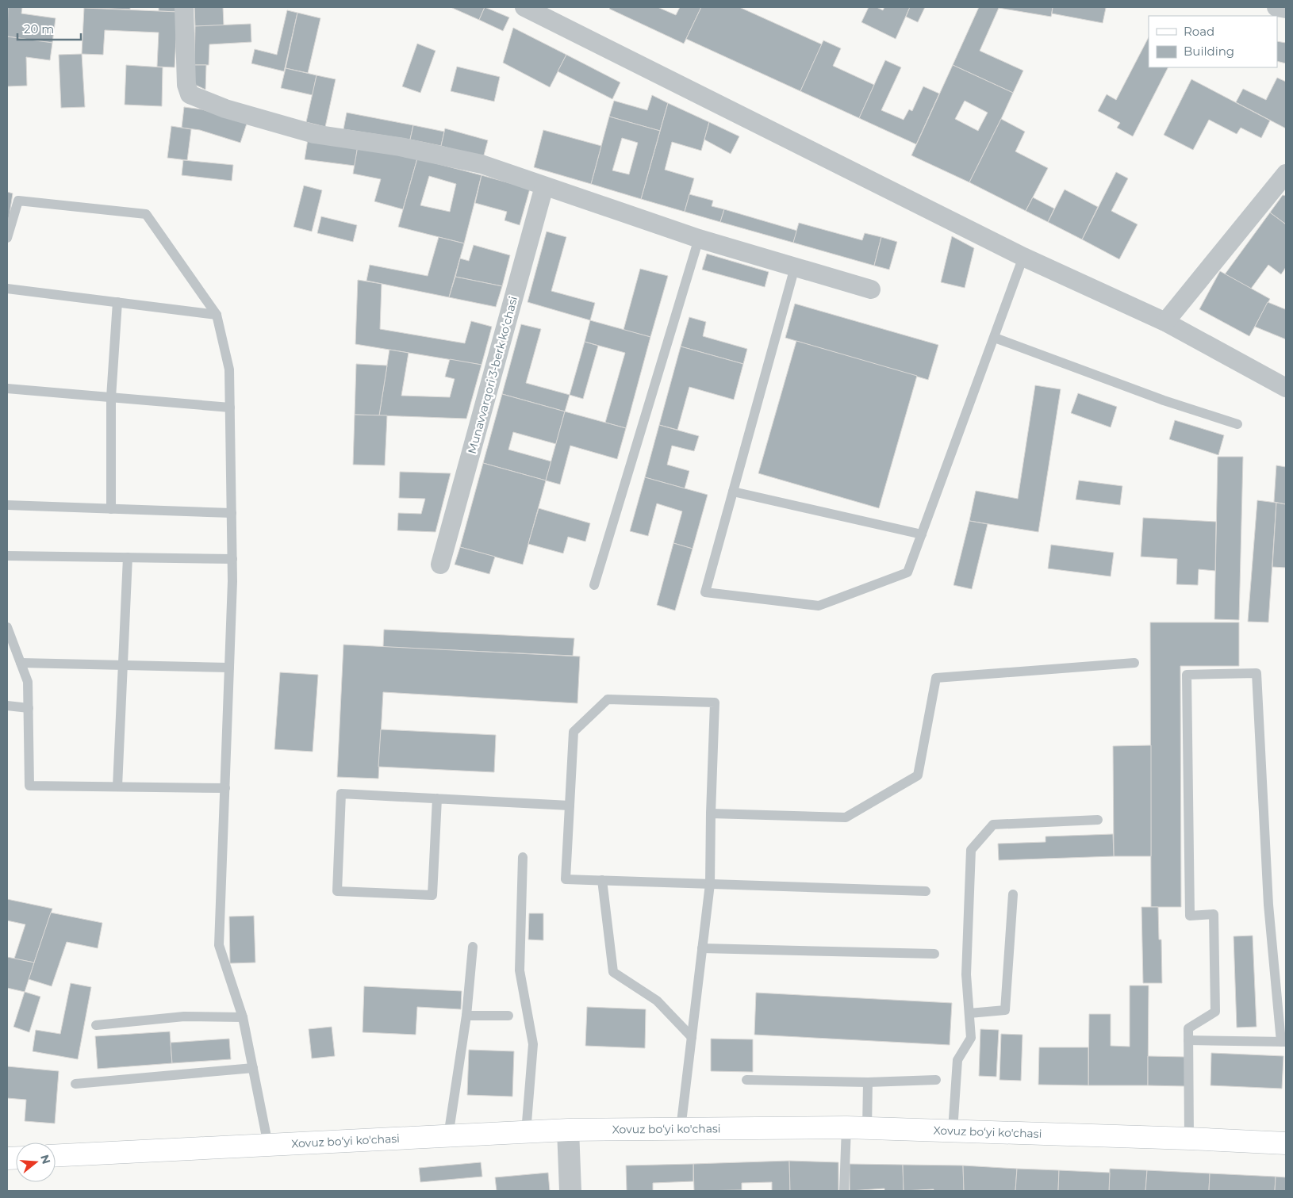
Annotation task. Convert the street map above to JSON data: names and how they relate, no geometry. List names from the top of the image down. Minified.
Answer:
{"streets":{"main road":["Xovuz bo‘yi ko'chasi"],"street":["Munavvarqori 3-berk koʻchasi"]},"legend":["Road","Building"],"scale_bar":"20 m","north":"right"}
